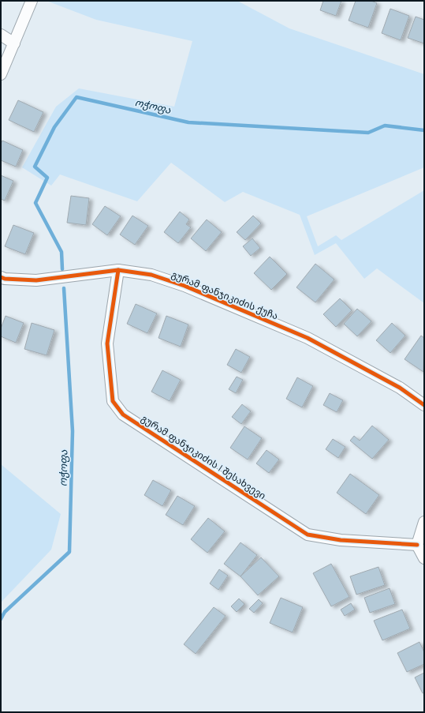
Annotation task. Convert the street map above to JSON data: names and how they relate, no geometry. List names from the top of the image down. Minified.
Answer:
{"streets":{"street":["გურამ ფანჯიკიძის ქუჩა","გურამ ფანჯიკიძის I შესახვევი"]},"crossings":[["გურამ ფანჯიკიძის ქუჩა","გურამ ფანჯიკიძის I შესახვევი"]],"water":["ოჭოფა"]}
